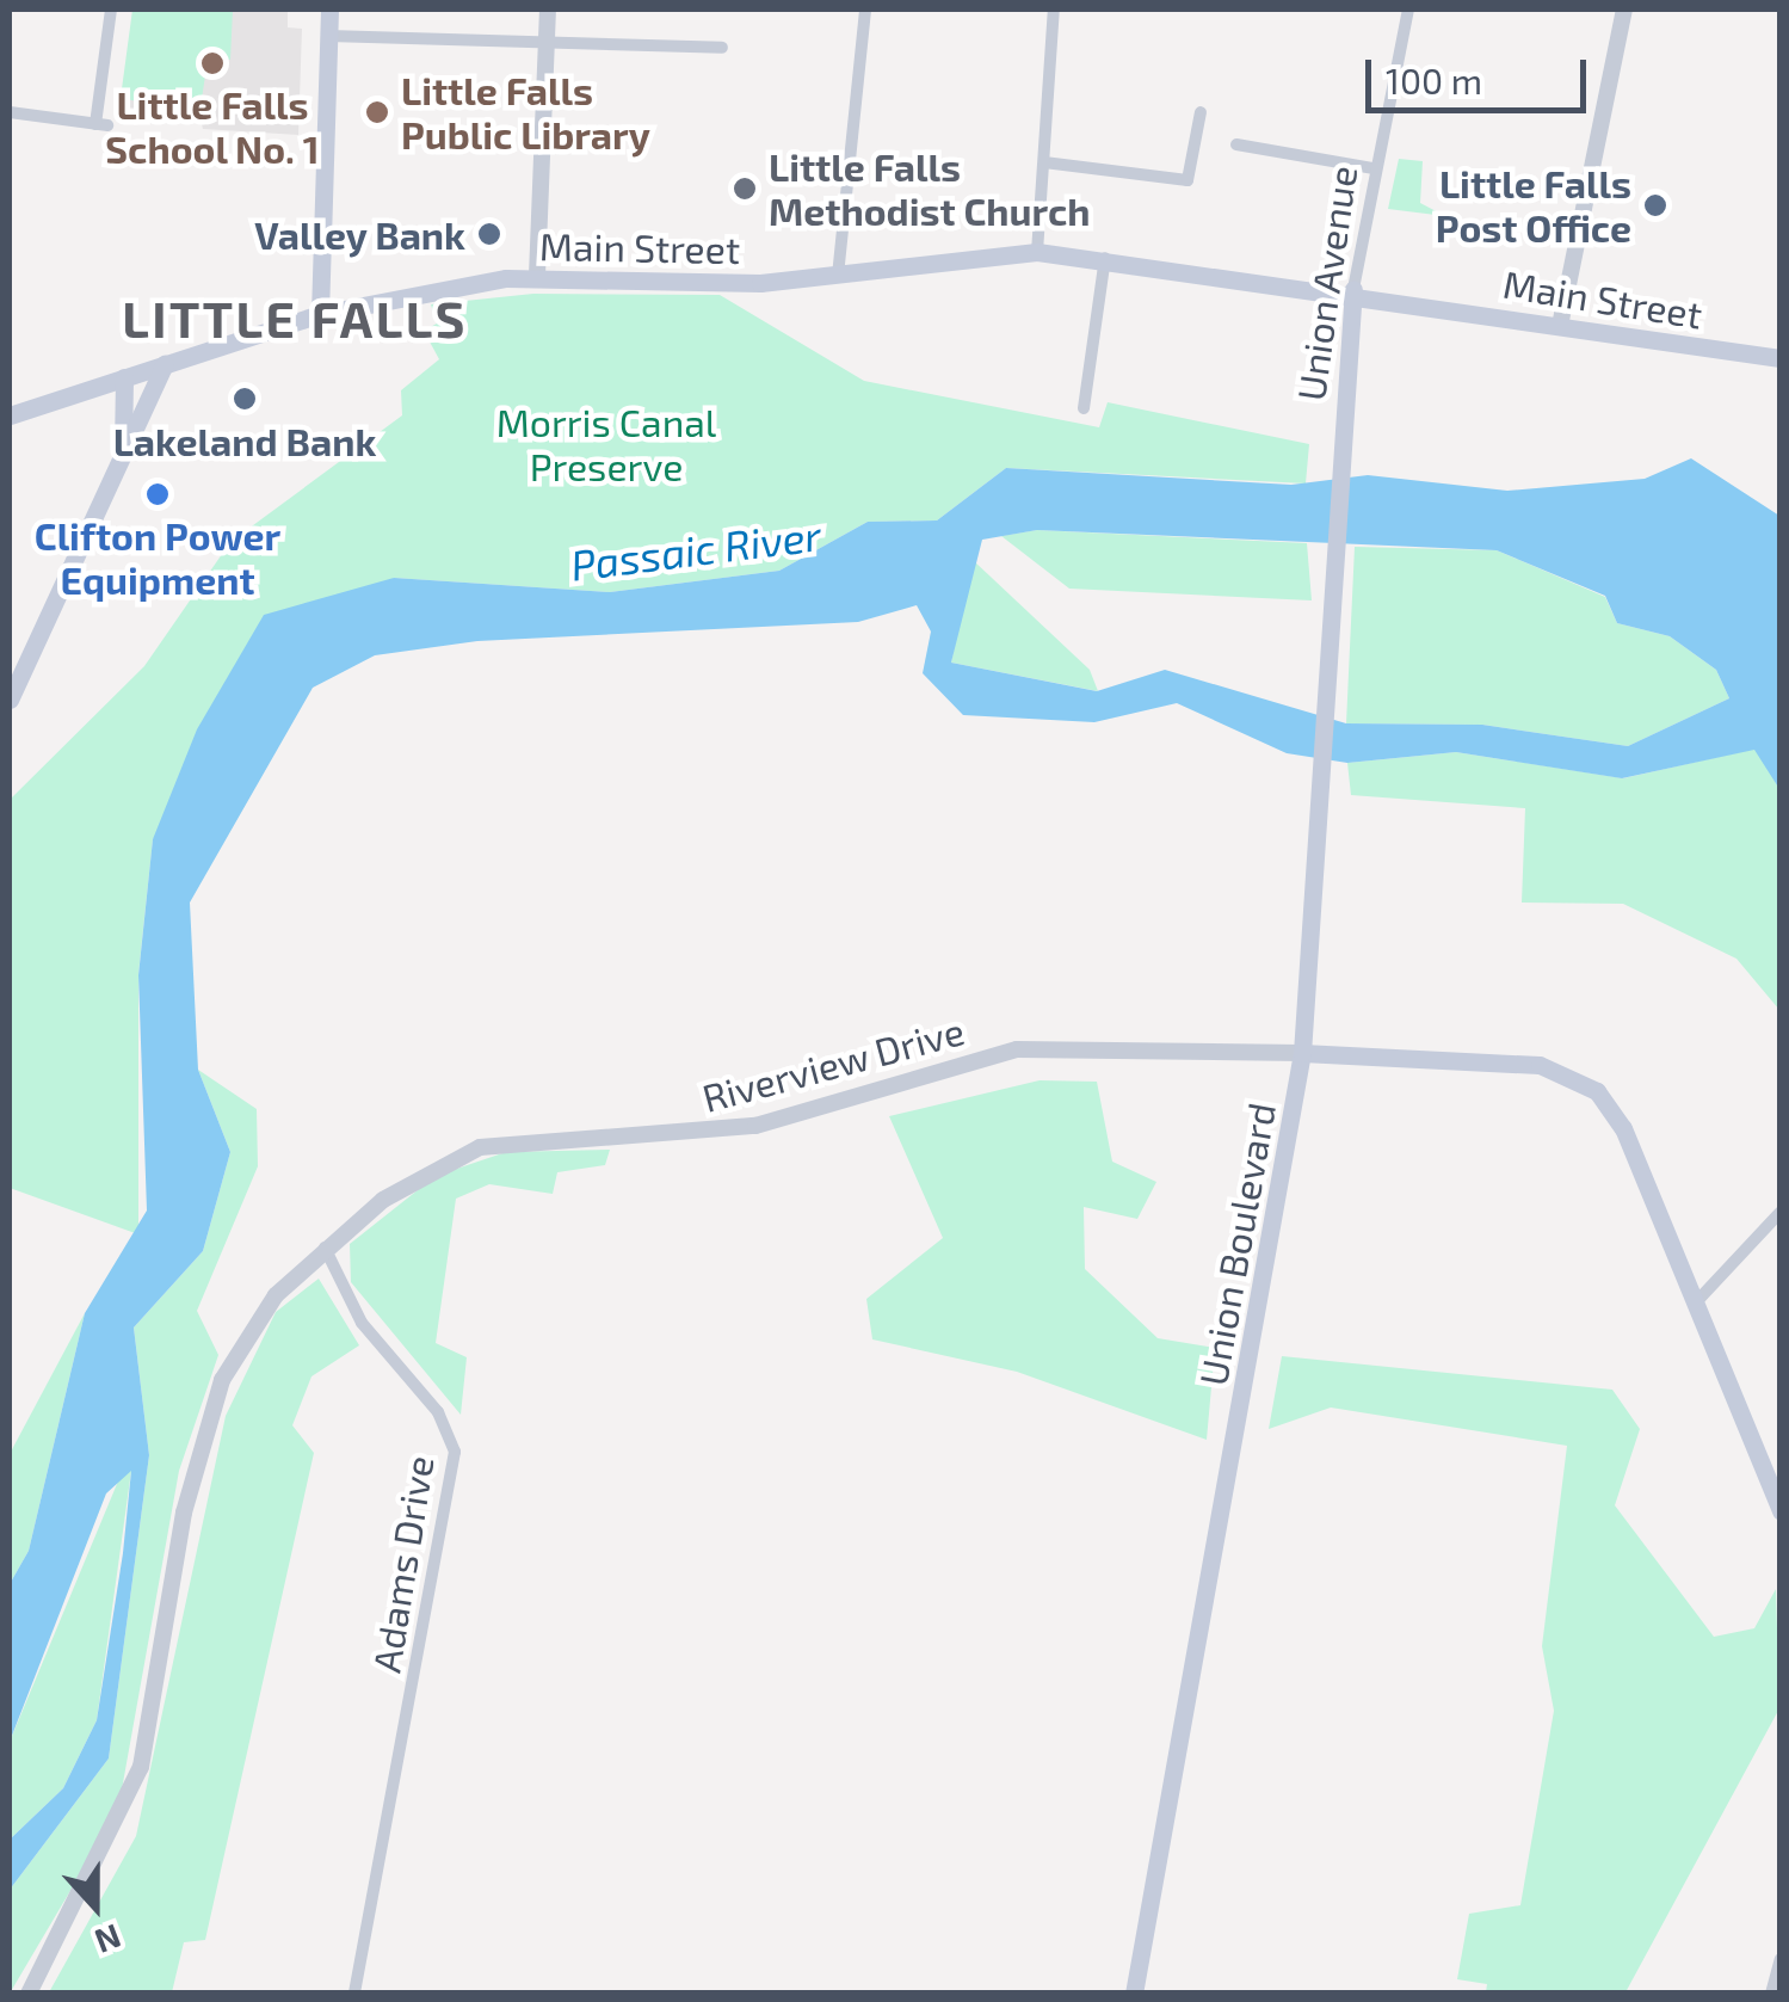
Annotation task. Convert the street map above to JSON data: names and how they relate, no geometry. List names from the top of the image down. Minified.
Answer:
{"streets":{"main road":["Main Street","Union Avenue","Riverview Drive","Union Boulevard"],"street":["Adams Drive"]},"crossings":[["Main Street","Union Avenue"],["Union Avenue","Union Boulevard"],["Riverview Drive","Union Boulevard"],["Riverview Drive","Adams Drive"]],"districts":["LITTLE FALLS"],"water":["Passaic River"],"parks":["Morris Canal Preserve"],"places":["Little Falls School No. 1","Little Falls Public Library","Little Falls Methodist Church","Little Falls Post Office","Valley Bank","Lakeland Bank","Clifton Power Equipment"],"scale_bar":"100 m","north":"bottom"}
